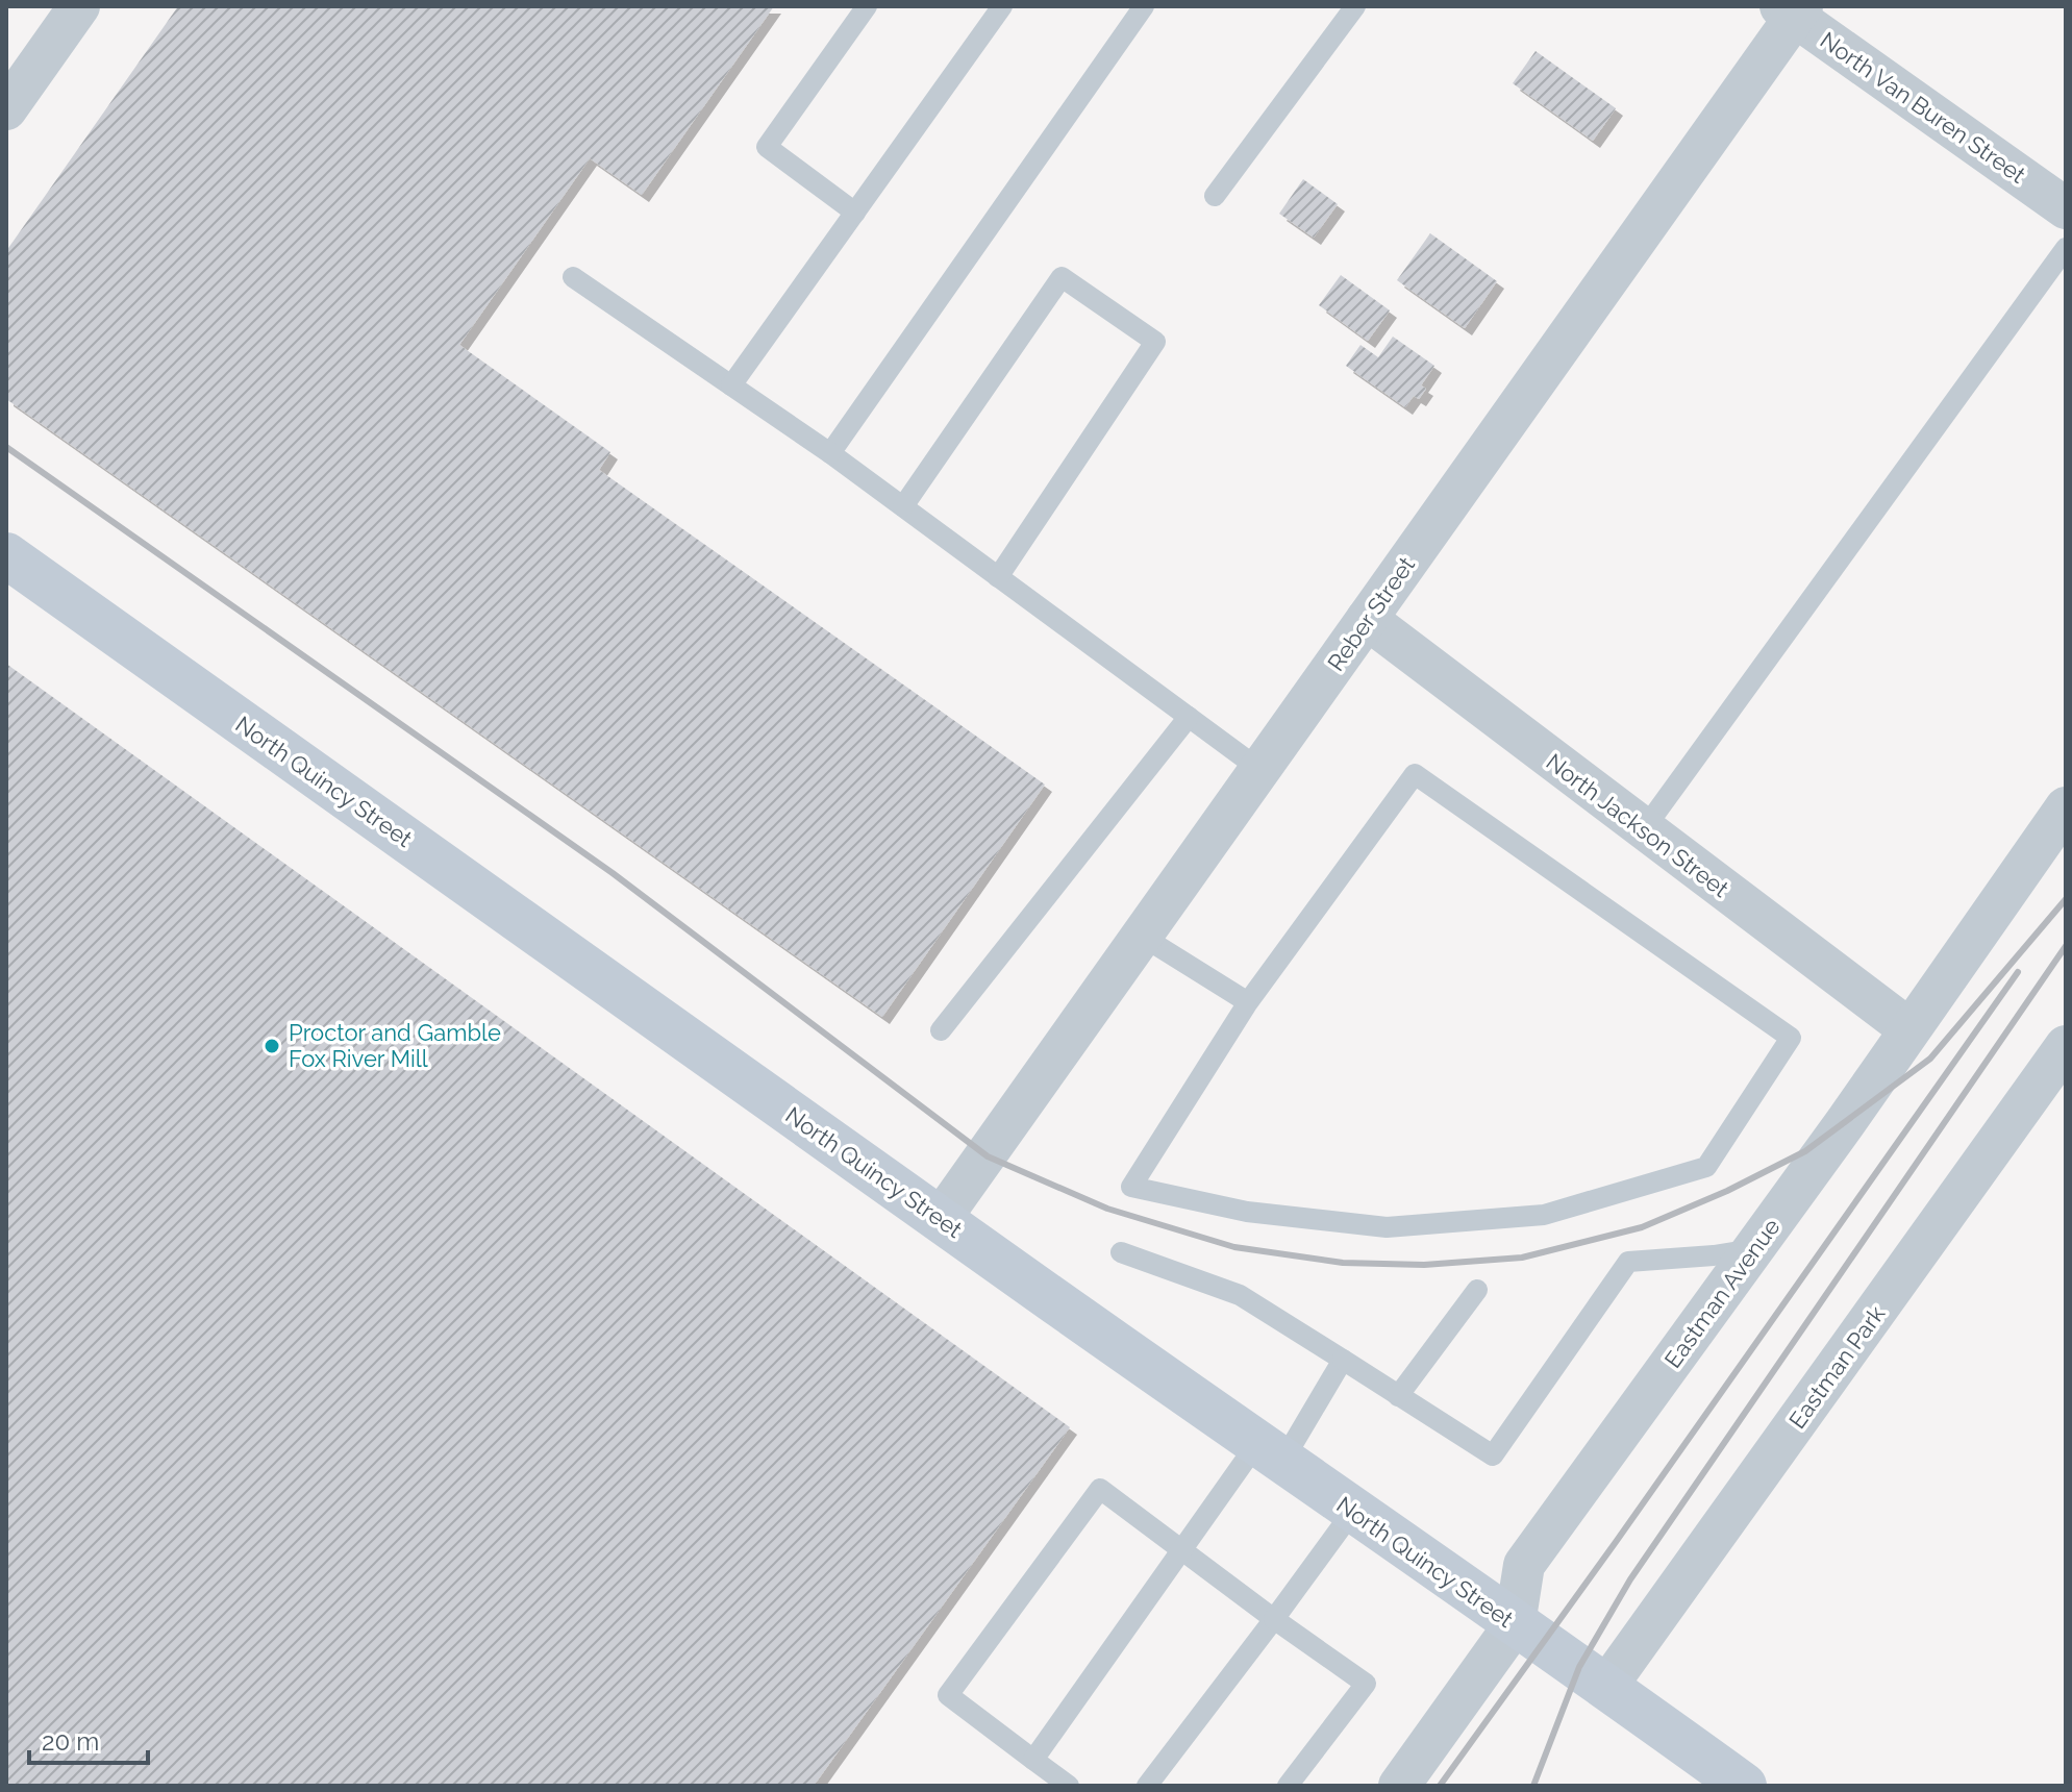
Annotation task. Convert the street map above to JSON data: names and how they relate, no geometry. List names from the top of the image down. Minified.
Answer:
{"streets":{"street":["North Van Buren Street","Reber Street","North Quincy Street","North Jackson Street","Eastman Avenue","Eastman Park"]},"crossings":[["North Van Buren Street","Reber Street"],["Reber Street","North Quincy Street"],["Reber Street","North Jackson Street"],["North Quincy Street","Eastman Avenue"],["North Quincy Street","Eastman Park"],["North Jackson Street","Eastman Avenue"]],"places":["Proctor and Gamble Fox River Mill"],"scale_bar":"20 m"}
